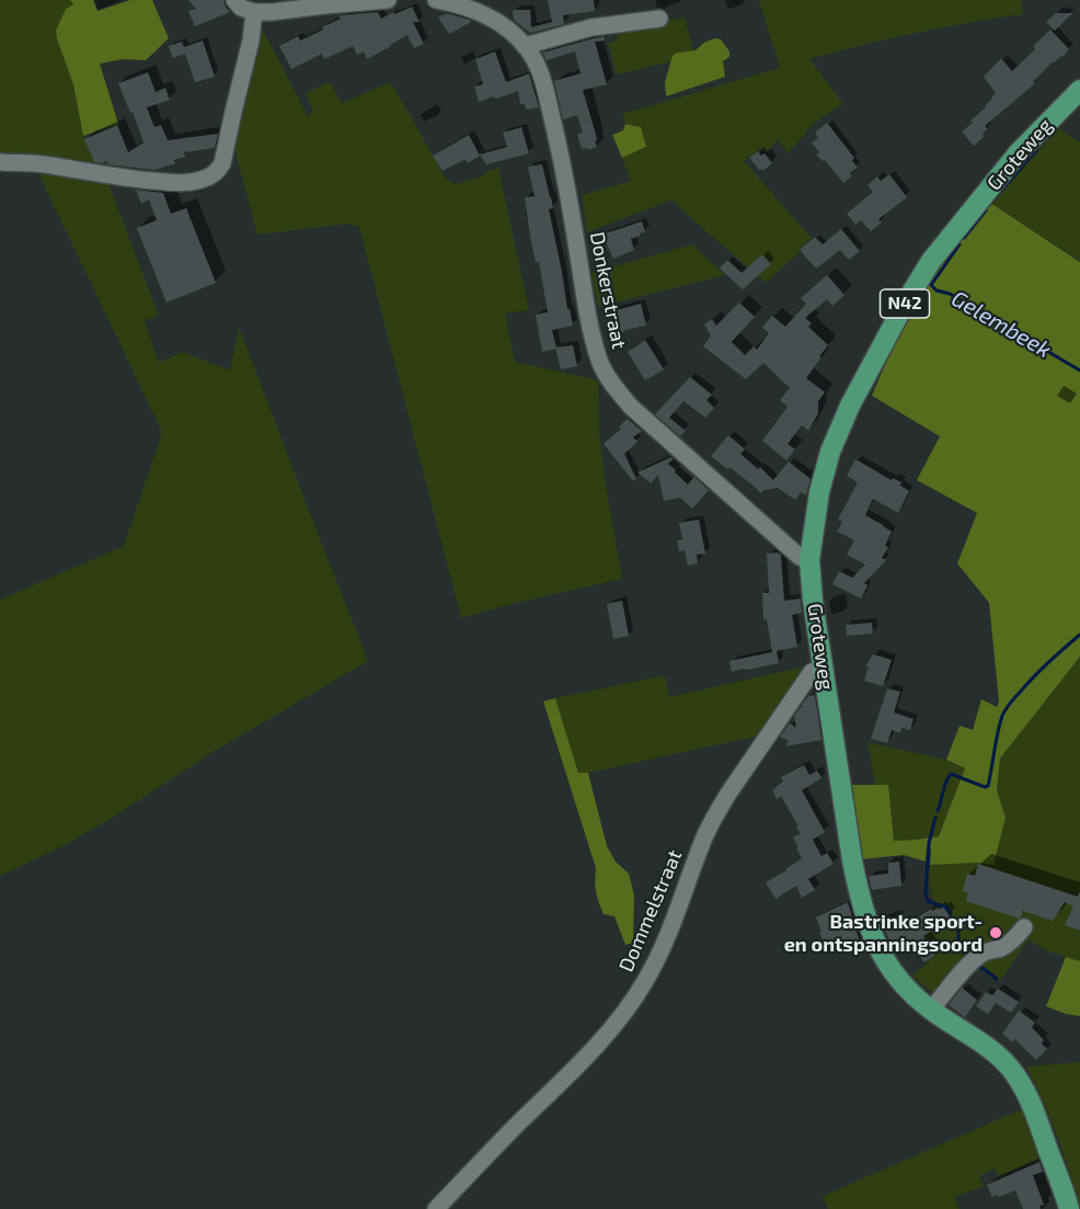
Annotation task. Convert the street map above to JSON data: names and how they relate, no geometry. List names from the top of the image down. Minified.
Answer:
{"streets":{"main road":["Groteweg","N42"],"street":["Donkerstraat","Dommelstraat"]},"crossings":[["Groteweg","Donkerstraat"],["Groteweg","Dommelstraat"]],"water":["Gelembeek"],"places":["Bastrinke sport- en ontspanningsoord"]}
